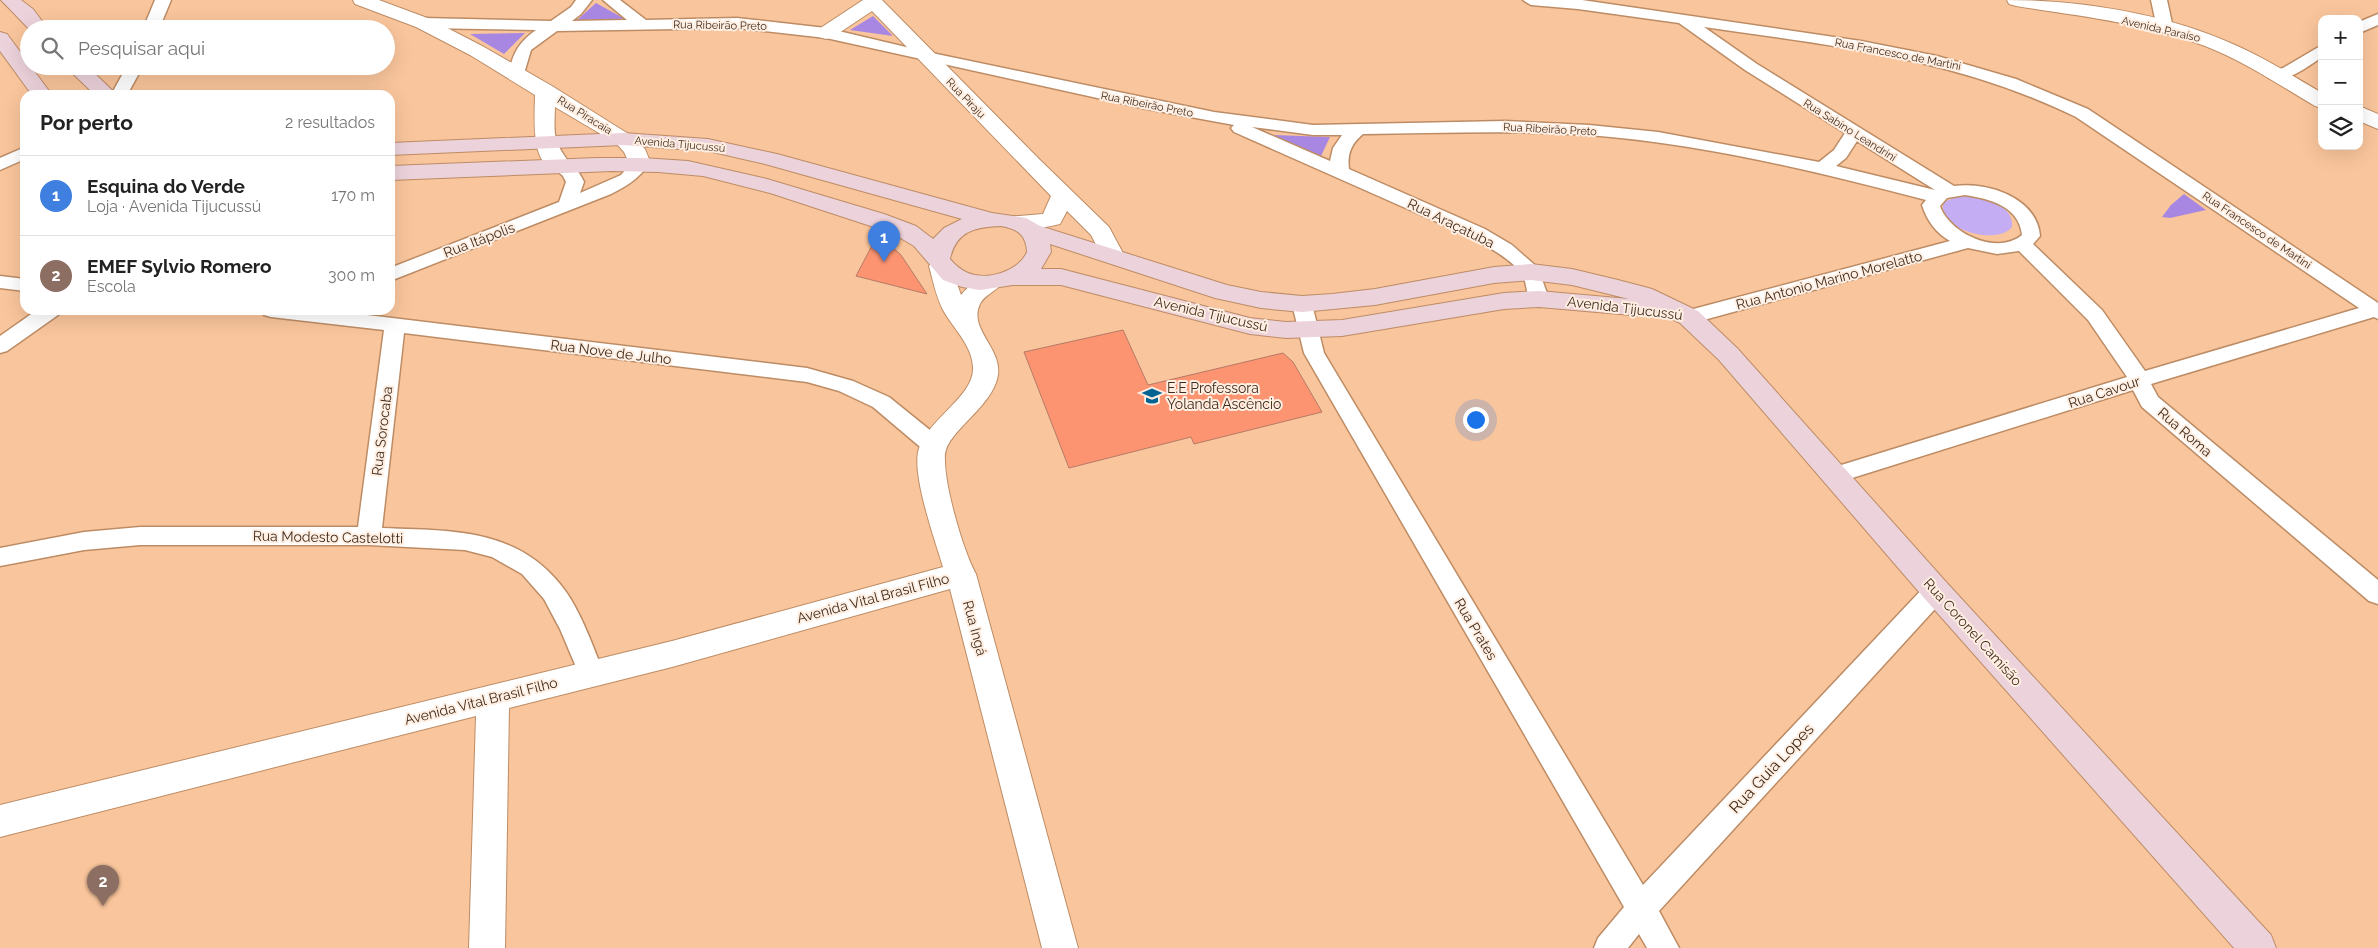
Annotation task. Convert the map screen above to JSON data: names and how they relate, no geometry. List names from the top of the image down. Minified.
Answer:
{"streets":{"main road":["Avenida Tijucussú","Rua Coronel Camisão"],"street":["Rua Ribeirão Preto","Avenida Paraíso","Rua Francesco de Martini","Rua Piraju","Rua Piracaia","Rua Sabino Leandrini","Rua Araçatuba","Rua Itápolis","Rua Antonio Marino Morelatto","Rua Nove de Julho","Rua Cavour","Rua Sorocaba","Rua Roma","Rua Modesto Castelotti","Avenida Vital Brasil Filho","Rua Ingá","Rua Prates","Rua Guia Lopes"]},"crossings":[["Rua Ribeirão Preto","Rua Piraju"],["Rua Ribeirão Preto","Rua Piracaia"],["Rua Ribeirão Preto","Rua Sabino Leandrini"],["Rua Ribeirão Preto","Rua Araçatuba"],["Rua Ribeirão Preto","Rua Roma"],["Rua Francesco de Martini","Rua Sabino Leandrini"],["Rua Francesco de Martini","Rua Cavour"],["Rua Piraju","Avenida Tijucussú"],["Rua Piracaia","Avenida Tijucussú"],["Rua Piracaia","Rua Itápolis"],["Avenida Tijucussú","Rua Araçatuba"],["Avenida Tijucussú","Rua Itápolis"],["Avenida Tijucussú","Rua Antonio Marino Morelatto"],["Avenida Tijucussú","Rua Prates"],["Avenida Tijucussú","Rua Coronel Camisão"],["Rua Antonio Marino Morelatto","Rua Coronel Camisão"],["Rua Nove de Julho","Rua Sorocaba"],["Rua Nove de Julho","Rua Ingá"],["Rua Cavour","Rua Roma"],["Rua Cavour","Rua Coronel Camisão"],["Rua Sorocaba","Rua Modesto Castelotti"],["Rua Modesto Castelotti","Avenida Vital Brasil Filho"],["Avenida Vital Brasil Filho","Rua Ingá"],["Rua Prates","Rua Guia Lopes"],["Rua Coronel Camisão","Rua Guia Lopes"]],"places":{"school or university":["E.E Professora Yolanda Ascêncio"]},"page":{"map_buttons":["+","−"],"search":"Pesquisar aqui","heading":["Por perto","2 resultados"],"list":[{"mark":"1","name":"Esquina do Verde","note":"Loja · Avenida Tijucussú","value":"170 m"},{"mark":"2","name":"EMEF Sylvio Romero","note":"Escola","value":"300 m"}],"pins":["1","2"]}}
